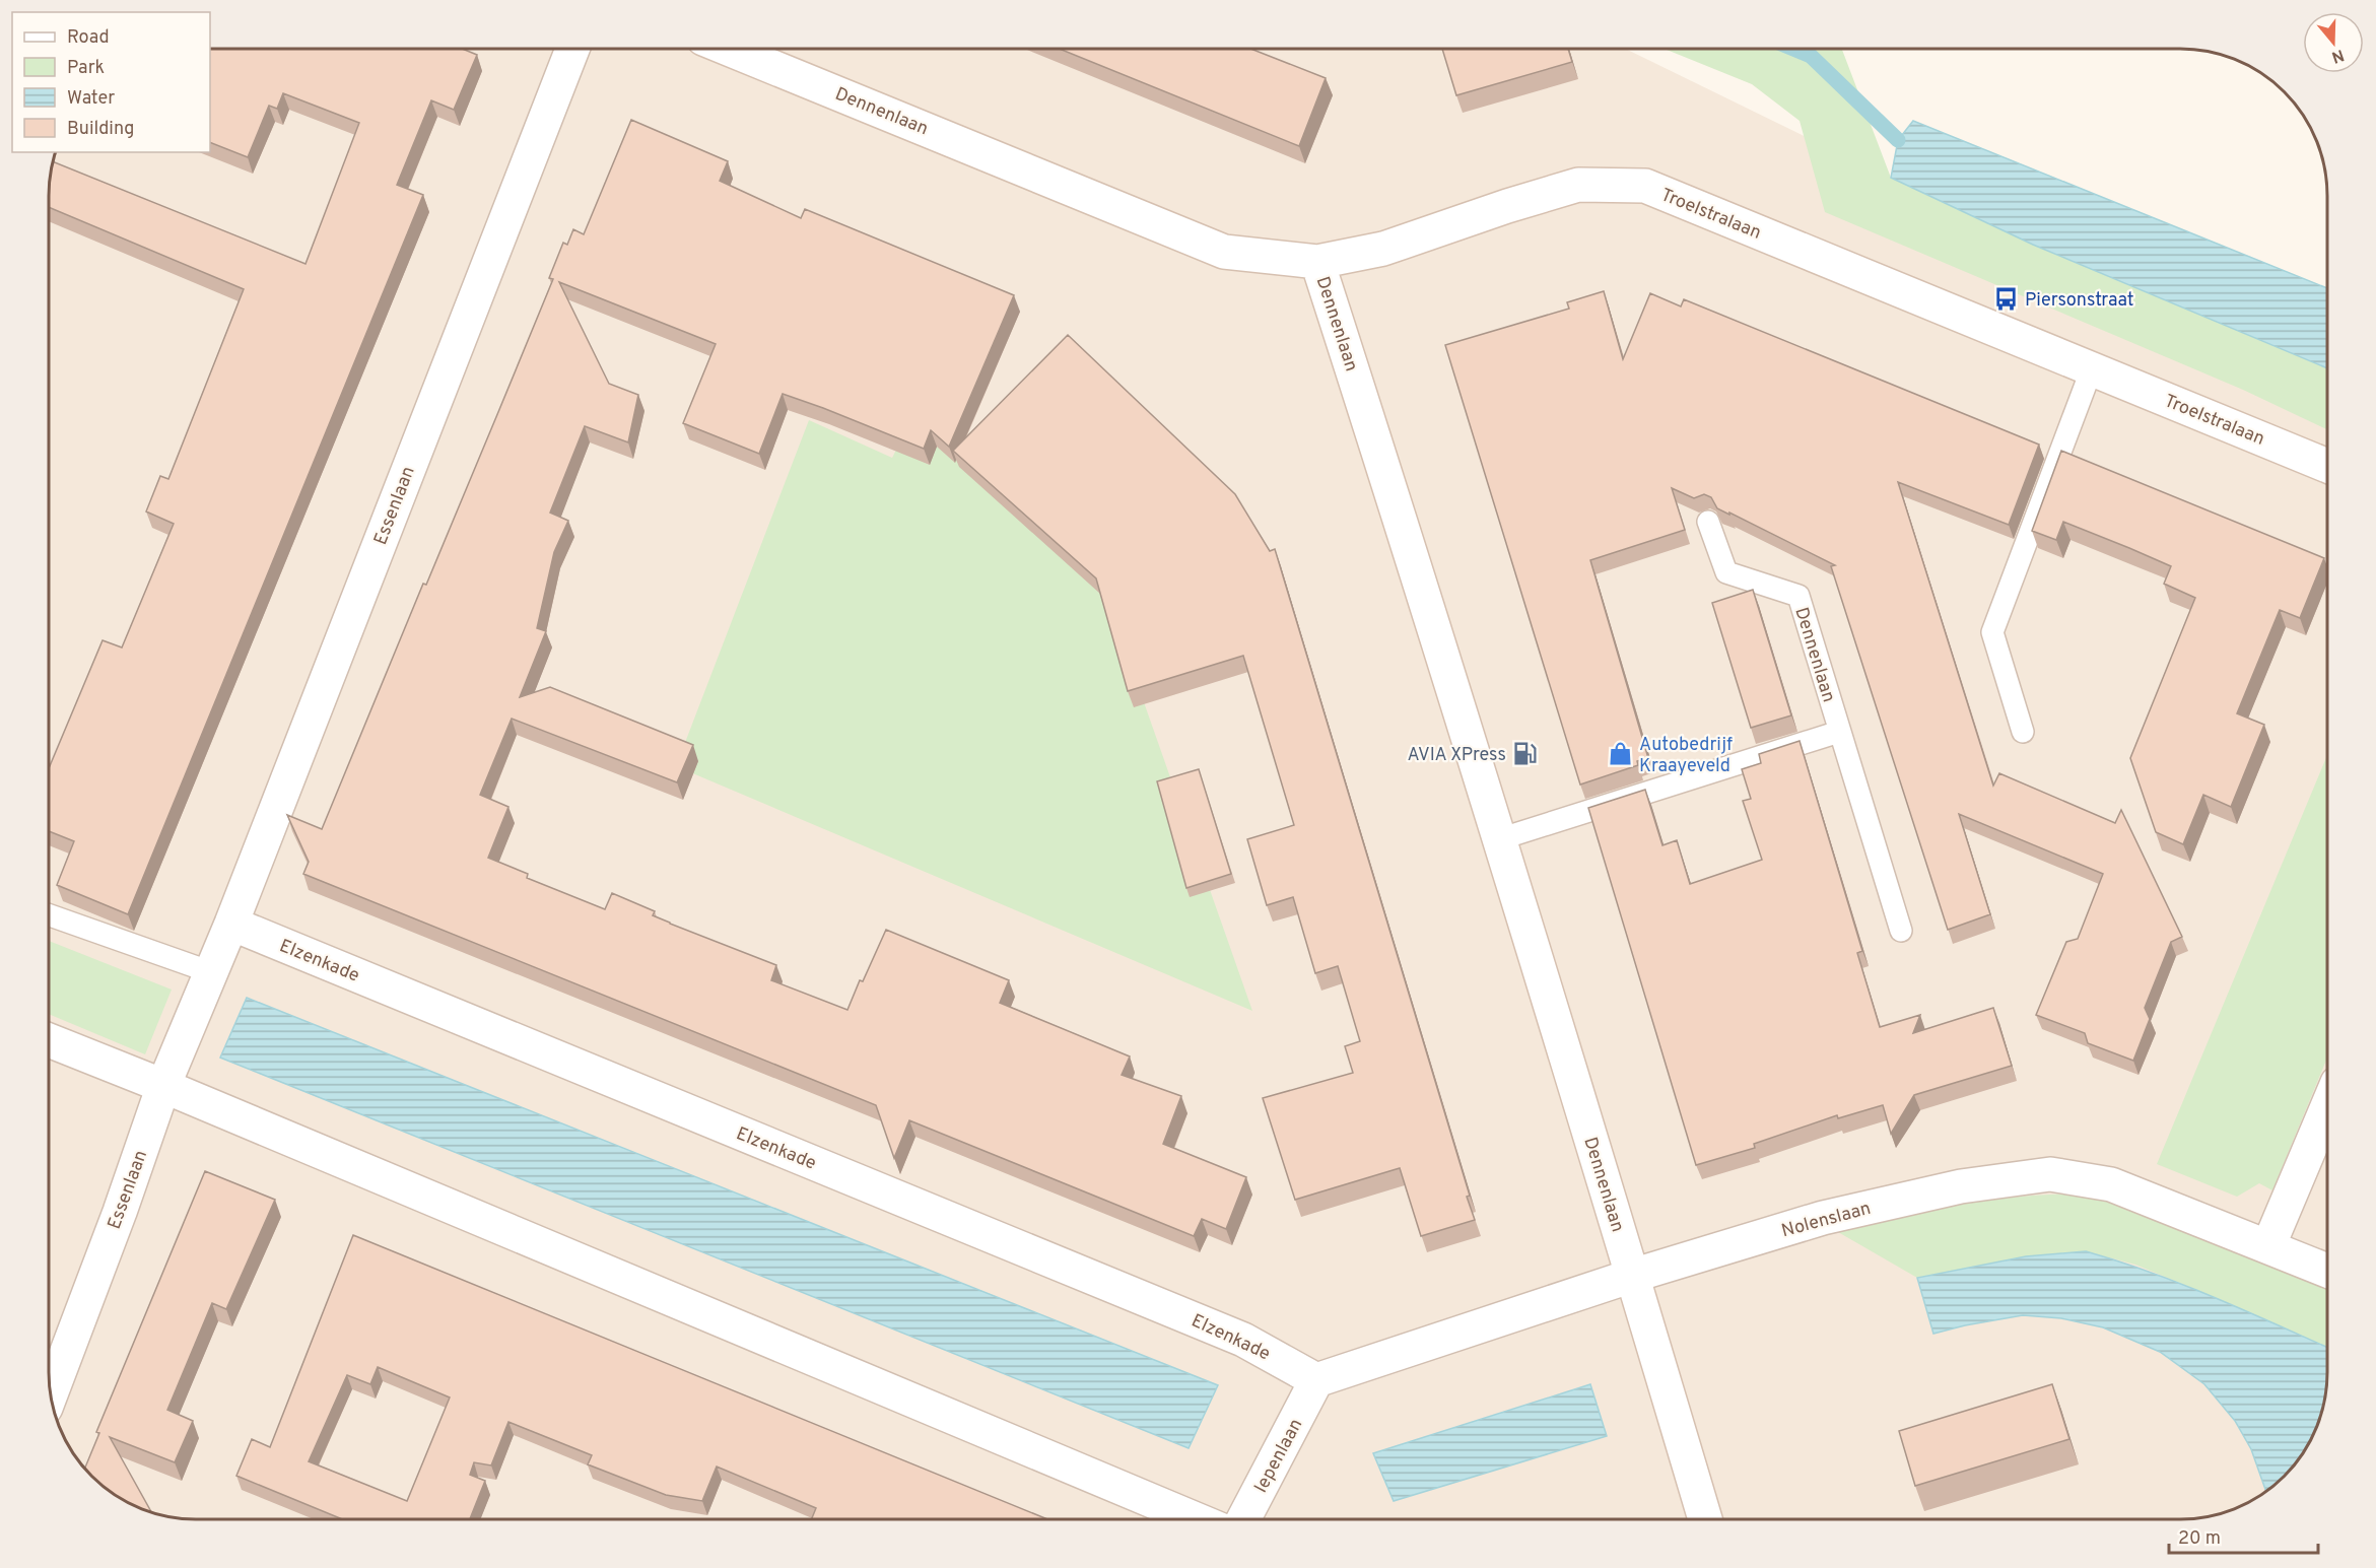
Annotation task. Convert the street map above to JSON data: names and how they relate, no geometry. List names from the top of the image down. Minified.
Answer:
{"streets":{"street":["Dennenlaan","Troelstralaan","Essenlaan","Elzenkade","Nolenslaan","Iepenlaan"]},"crossings":[["Dennenlaan","Troelstralaan"],["Dennenlaan","Nolenslaan"],["Essenlaan","Elzenkade"],["Elzenkade","Nolenslaan"],["Elzenkade","Iepenlaan"],["Nolenslaan","Iepenlaan"]],"places":{"bus stop":["Piersonstraat"],"fuel station":["AVIA XPress"],"shop":["Autobedrijf Kraayeveld"]},"legend":["Road","Park","Water","Building"],"scale_bar":"20 m","north":"bottom"}
